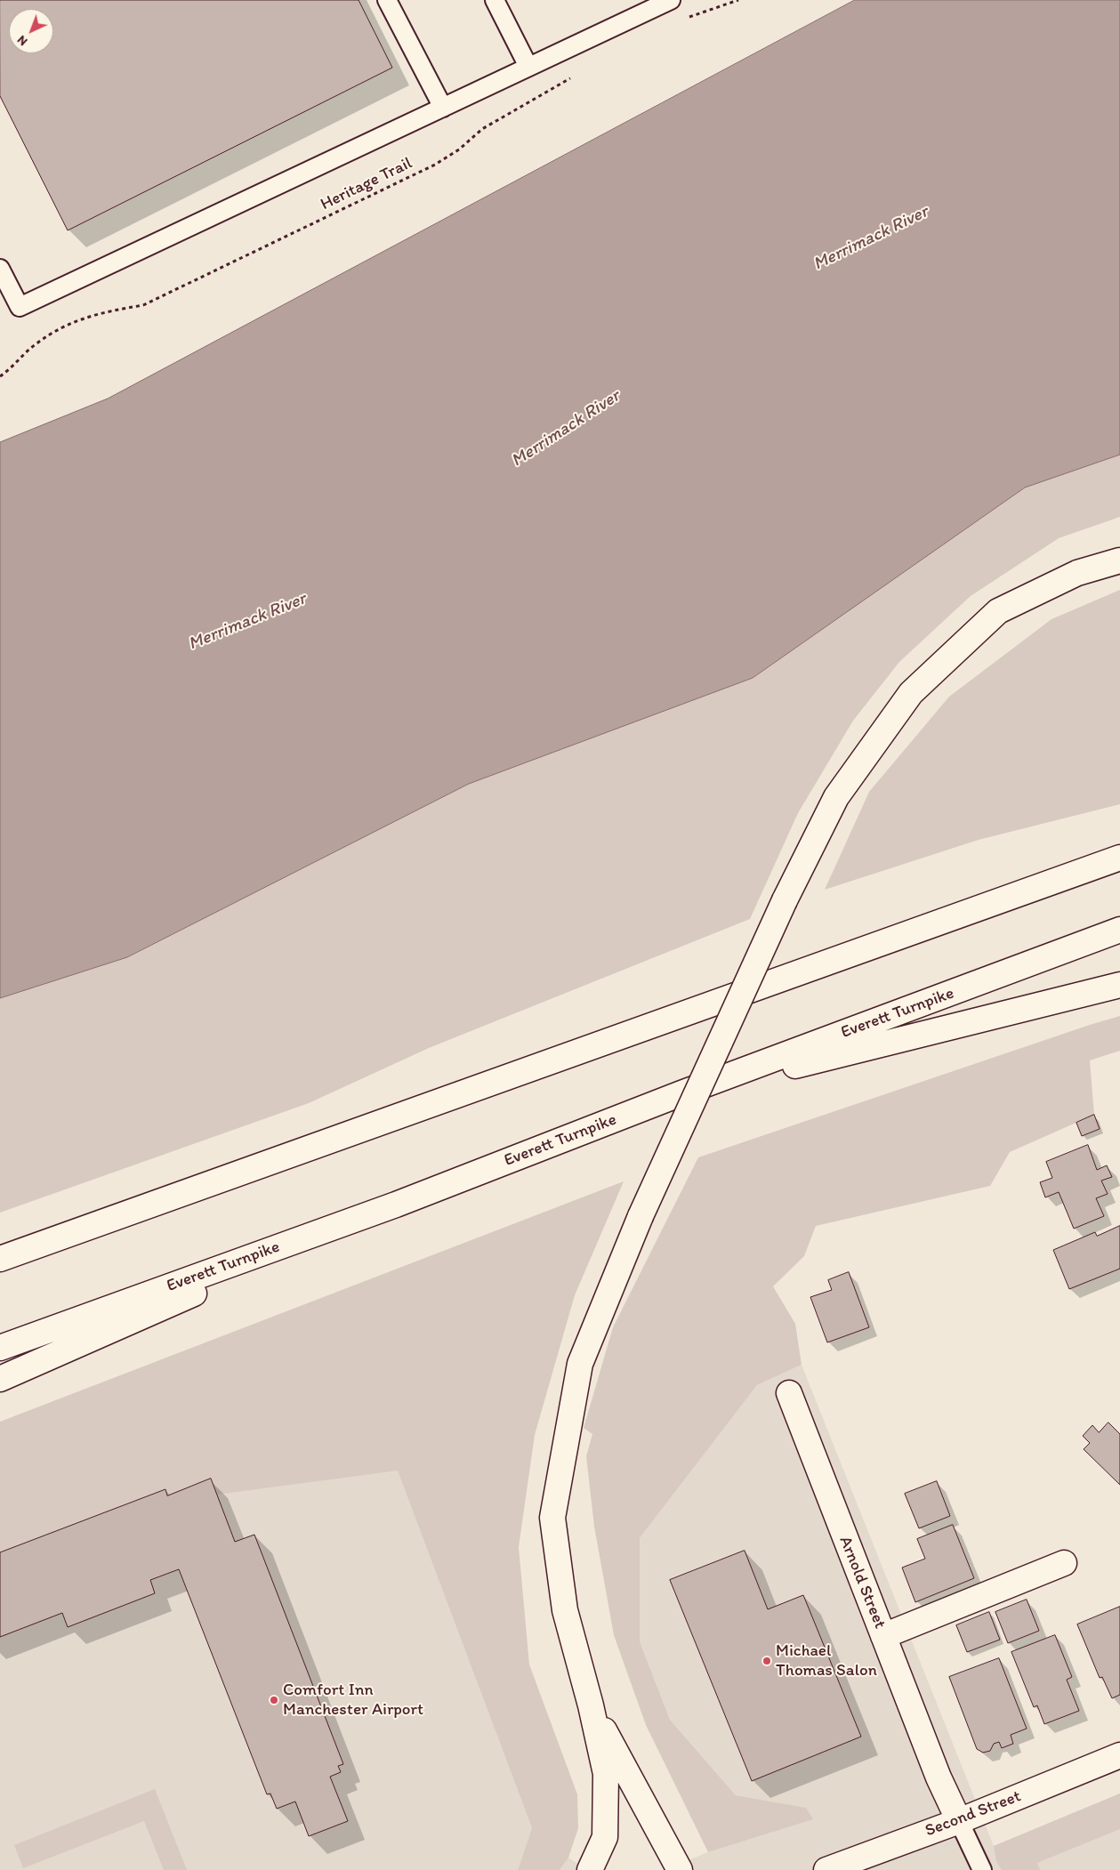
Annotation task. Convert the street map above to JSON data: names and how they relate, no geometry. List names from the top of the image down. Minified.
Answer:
{"streets":{"main road":["Everett Turnpike","Arnold Street","Second Street"],"path":["Heritage Trail"]},"crossings":[["Arnold Street","Second Street"]],"water":["Merrimack River"],"places":["Michael Thomas Salon","Comfort Inn Manchester Airport"],"north":"bottom left"}
